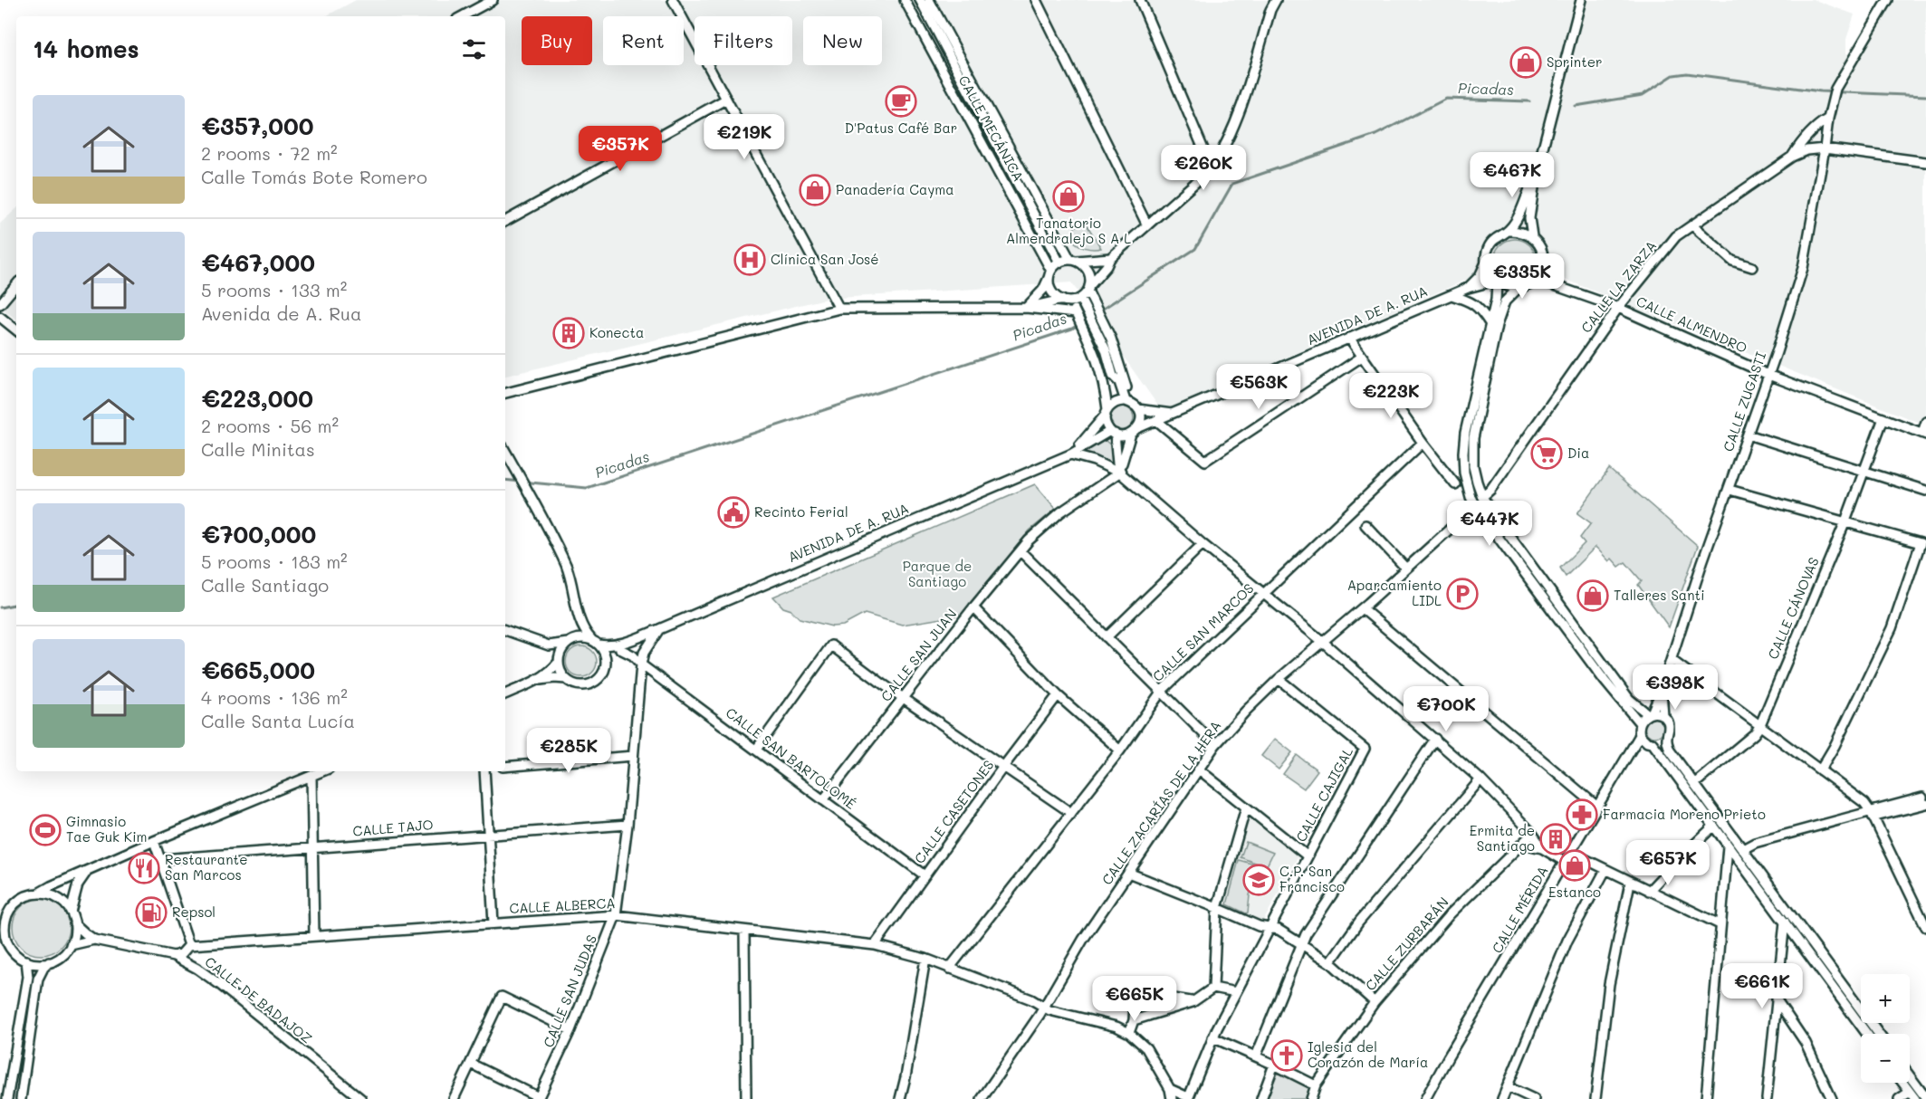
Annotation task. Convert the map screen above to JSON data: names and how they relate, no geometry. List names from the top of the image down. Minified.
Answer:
{"streets":{"street":["CALLE MECÁNICA","CALLE LA ZARZA","AVENIDA DE A. RUA","CALLE ALMENDRO","CALLE ZUGASTI","CALLE CÁNOVAS","CALLE SAN MARCOS","CALLE SAN JUAN","CALLE SAN BARTOLOMÉ","CALLE CAJIGAL","CALLE ZACARÍAS DE LA HERA","CALLE CASETONES","CALLE TAJO","CALLE ALBERCA","CALLE MÉRIDA","CALLE ZURBARÁN","CALLE SAN JUDAS","CALLE DE BADAJOZ"]},"crossings":[["CALLE LA ZARZA","CALLE ALMENDRO"],["CALLE LA ZARZA","CALLE ZUGASTI"],["AVENIDA DE A. RUA","CALLE ALMENDRO"],["AVENIDA DE A. RUA","CALLE SAN JUDAS"],["CALLE ALMENDRO","CALLE ZUGASTI"],["CALLE ALMENDRO","CALLE CÁNOVAS"],["CALLE ZUGASTI","CALLE MÉRIDA"],["CALLE SAN MARCOS","CALLE ALBERCA"],["CALLE SAN JUAN","CALLE SAN BARTOLOMÉ"],["CALLE SAN BARTOLOMÉ","CALLE CASETONES"],["CALLE SAN BARTOLOMÉ","CALLE SAN JUDAS"],["CALLE CAJIGAL","CALLE ZACARÍAS DE LA HERA"],["CALLE ZACARÍAS DE LA HERA","CALLE ALBERCA"],["CALLE CASETONES","CALLE ALBERCA"],["CALLE TAJO","CALLE SAN JUDAS"],["CALLE ALBERCA","CALLE SAN JUDAS"]],"water":["Picadas"],"parks":["Parque de Santiago"],"places":{"shop":["Sprinter","Panadería Cayma","Tanatorio Almendralejo S A L","Talleres Santi","Estanco"],"cafe":["D'Patus Café Bar"],"hospital":["Clínica San José"],"building":["Konecta","Ermita de Santiago"],"supermarket":["Dia"],"public building":["Recinto Ferial"],"parking":["Aparcamiento LIDL"],"pharmacy":["Farmacia Moreno Prieto"],"sports":["Gimnasio Tae Guk Kim"],"restaurant":["Restaurante San Marcos"],"school or university":["C.P. San Francisco"],"fuel station":["Repsol"],"church":["Iglesia del Corazón de María"]},"page":{"chip":["Buy","Rent","Filters","New"],"heading":"14 homes","list":[{"name":"€357,000","note":"2 rooms · 72 m² · Calle Tomás Bote Romero"},{"name":"€467,000","note":"5 rooms · 133 m² · Avenida de A. Rua"},{"name":"€223,000","note":"2 rooms · 56 m² · Calle Minitas"},{"name":"€700,000","note":"5 rooms · 183 m² · Calle Santiago"},{"name":"€665,000","note":"4 rooms · 136 m² · Calle Santa Lucía"}],"price":["€219K","€357K","€260K","€467K","€335K","€563K","€223K","€447K","€398K","€700K","€285K","€657K","€661K","€665K"],"map_buttons":["+","−"]}}
